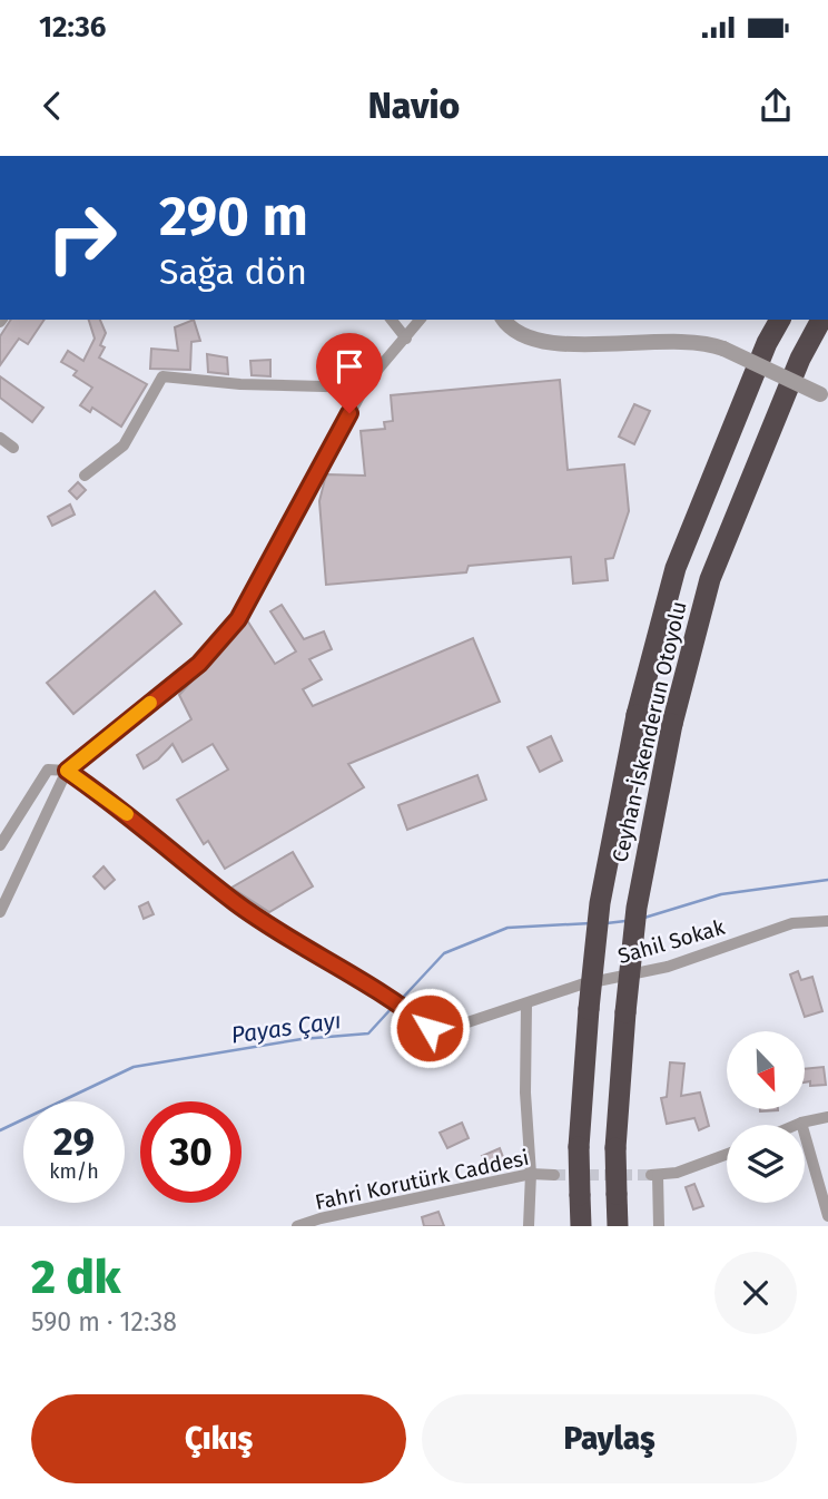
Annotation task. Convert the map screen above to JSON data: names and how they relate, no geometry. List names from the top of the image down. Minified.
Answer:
{"streets":{"highway":["Ceyhan-İskenderun Otoyolu"],"street":["Sahil Sokak","Fahri Korutürk Caddesi"]},"water":["Payas Çayı"],"north":"bottom right","page":{"status":"12:36","header":"Navio","turn":["290 m","Sağa dön"],"speed":"29 km/h","limit":"30","heading":["2 dk","590 m · 12:38"],"buttons":["Çıkış","Paylaş"]}}
